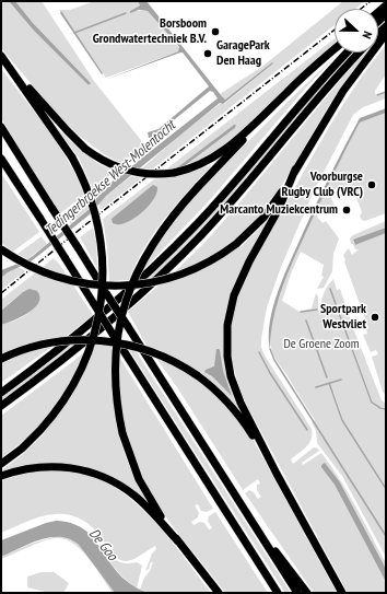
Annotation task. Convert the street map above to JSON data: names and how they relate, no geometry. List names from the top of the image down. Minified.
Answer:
{"water":["Tedingerbroekse West-Molentocht","De Goo"],"parks":["De Groene Zoom"],"places":["Borsboom Grondwatertechniek B.V.","GaragePark Den Haag","Voorburgse Rugby Club (VRC)","Marcanto Muziekcentrum","Sportpark Westvliet"],"north":"right"}
